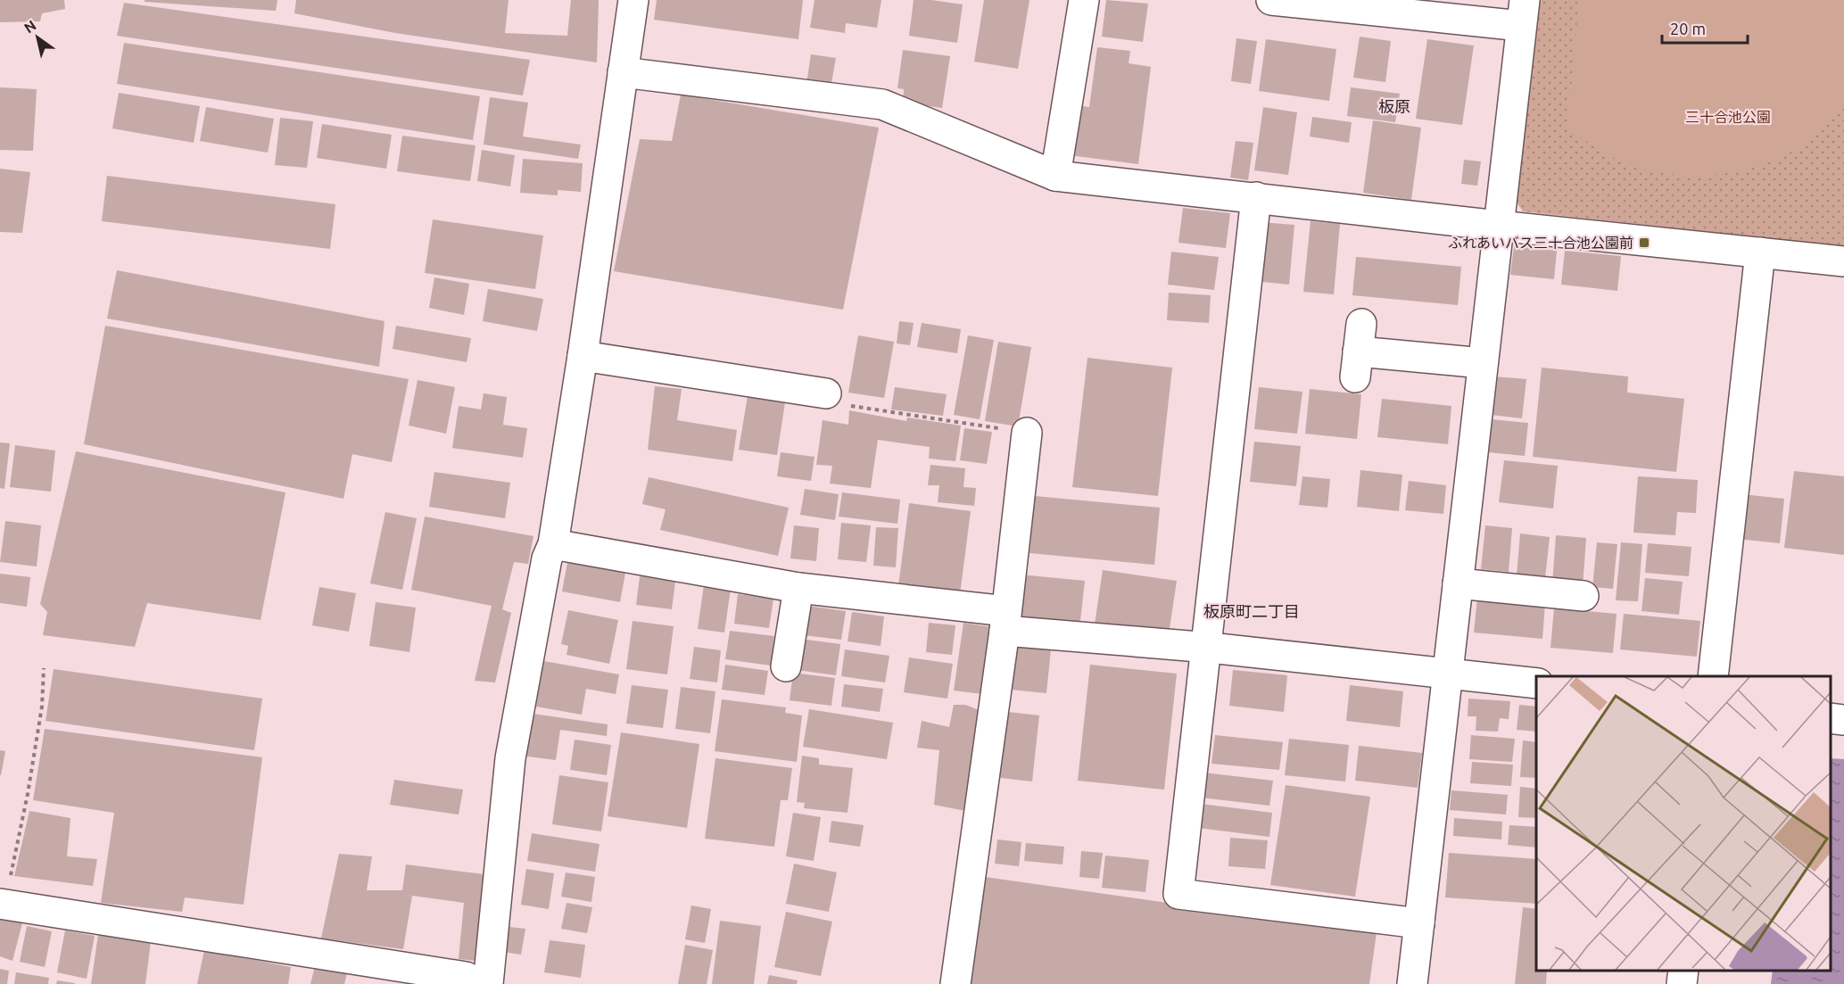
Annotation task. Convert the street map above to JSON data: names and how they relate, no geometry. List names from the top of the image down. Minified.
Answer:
{"districts":["板原","板原町二丁目"],"parks":["三十合池公園"],"places":{"transit":["ふれあいバス三十合池公園前"]},"scale_bar":"20 m","north":"top left"}
